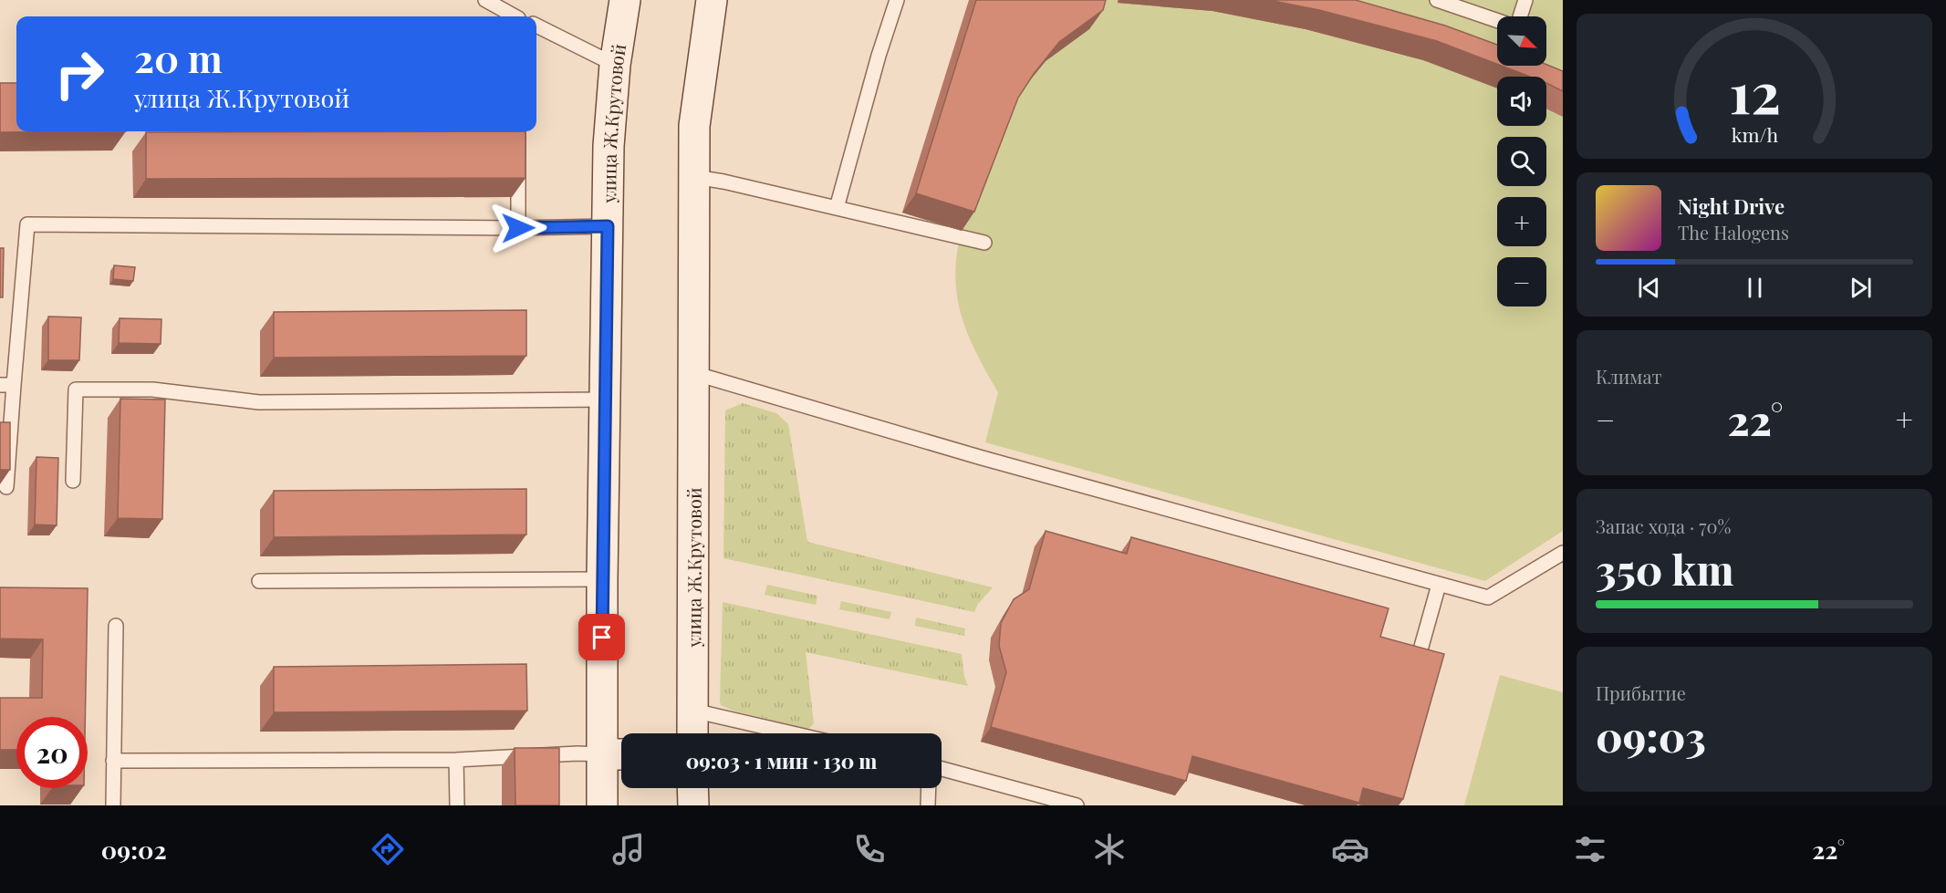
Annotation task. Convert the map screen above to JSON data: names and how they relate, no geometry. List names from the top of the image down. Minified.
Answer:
{"streets":{"main road":["улица Ж.Крутовой"]},"north":"bottom right","page":{"map_buttons":["+","−"],"turn":["20 m","улица Ж.Крутовой"],"song":["Night Drive","The Halogens"],"tile":["Климат",["Запас хода · 70%","350 km"],["Прибытие","09:03"]],"heat":["−","22°","+"],"limit":"20","trip":"09:03 · 1 мин · 130 m","tabs":["09:02","22°"],"gauge":["12","km/h"]}}
